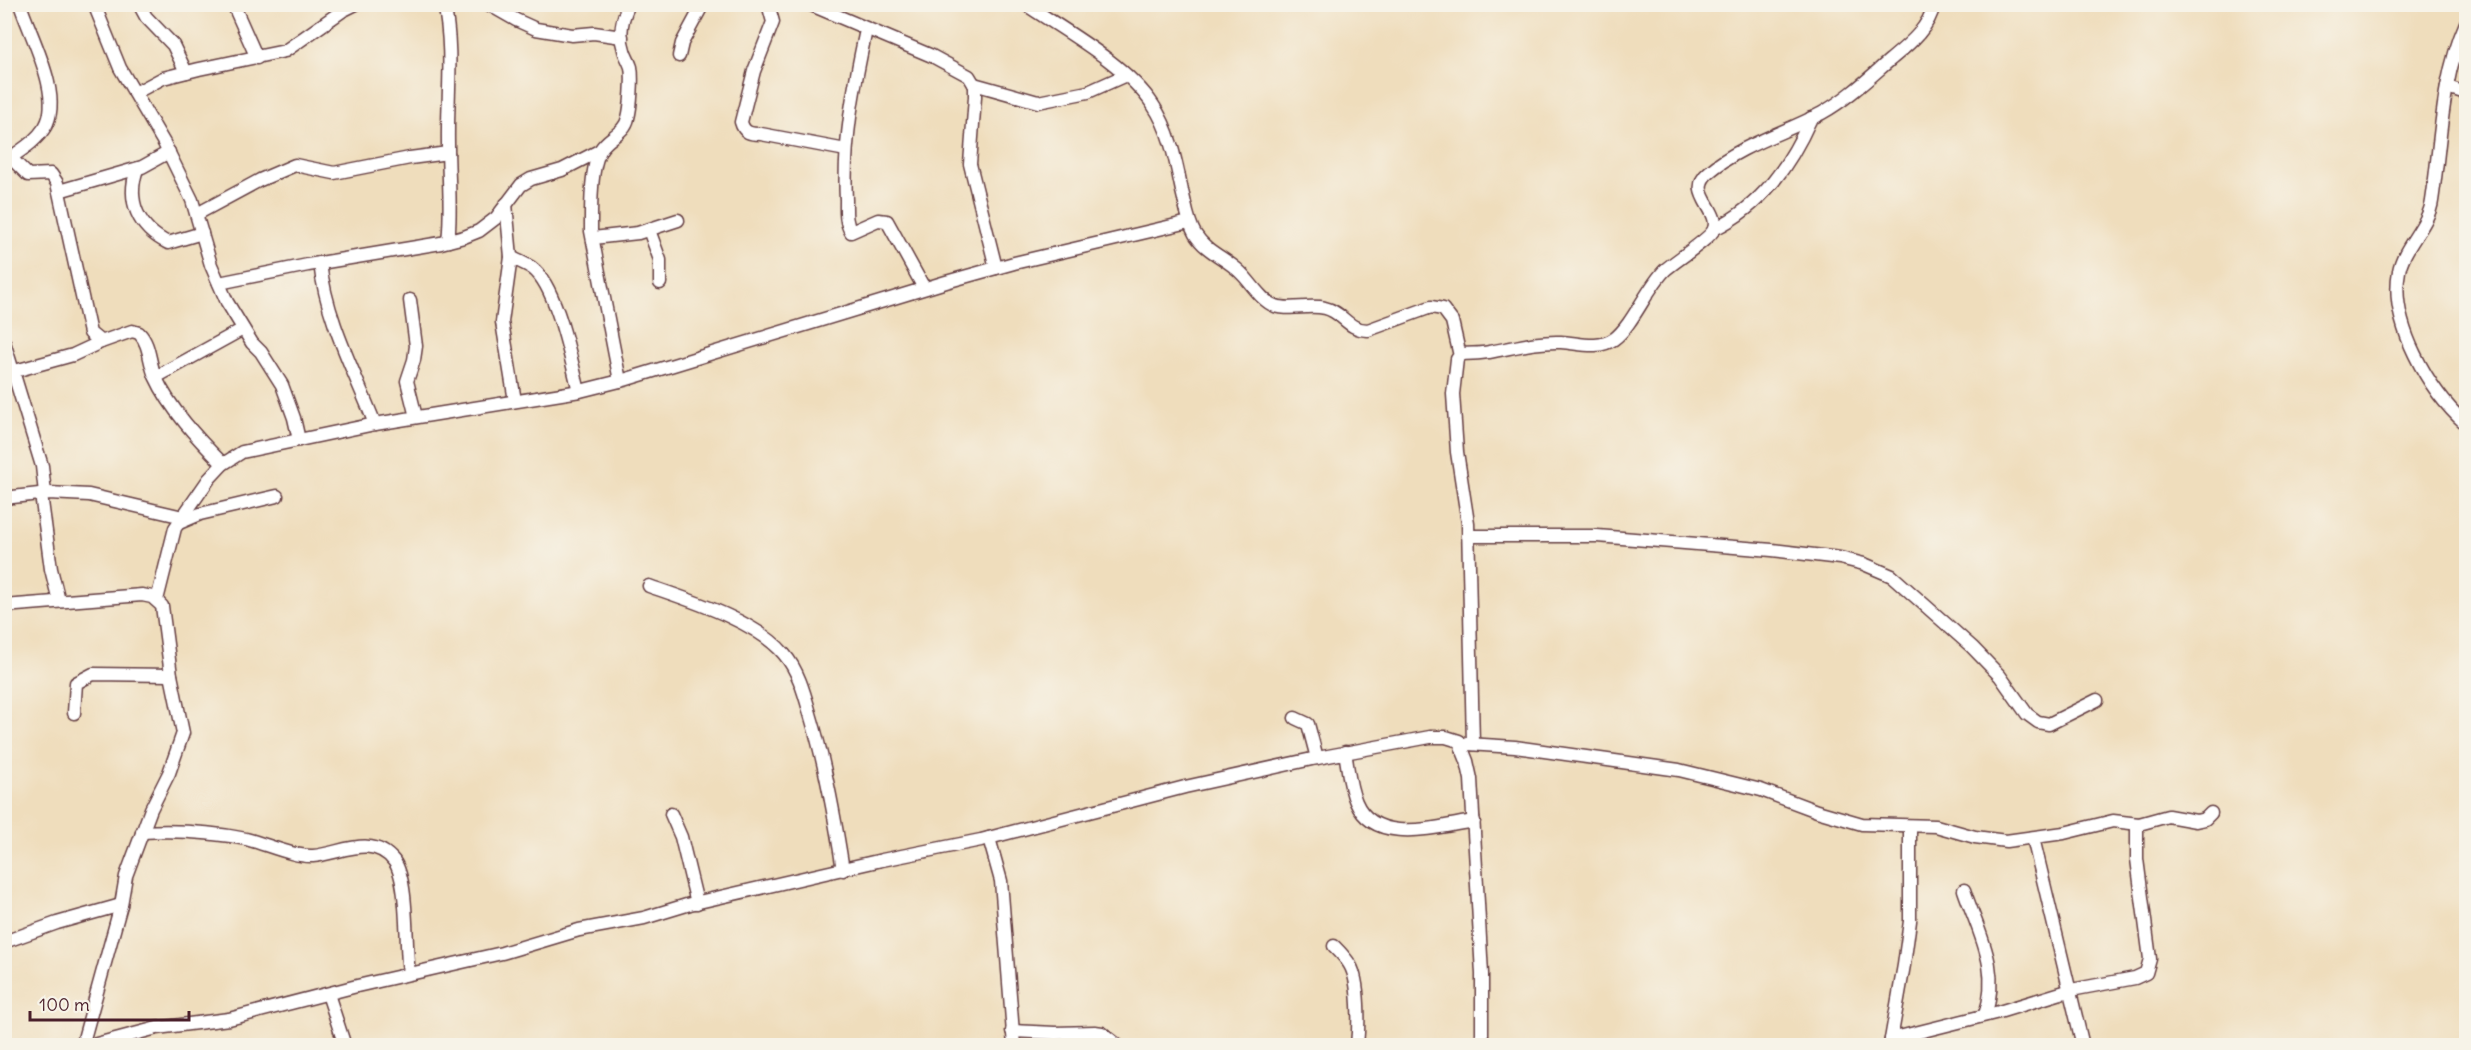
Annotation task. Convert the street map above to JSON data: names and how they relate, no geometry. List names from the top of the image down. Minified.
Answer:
{"scale_bar":"100 m"}
